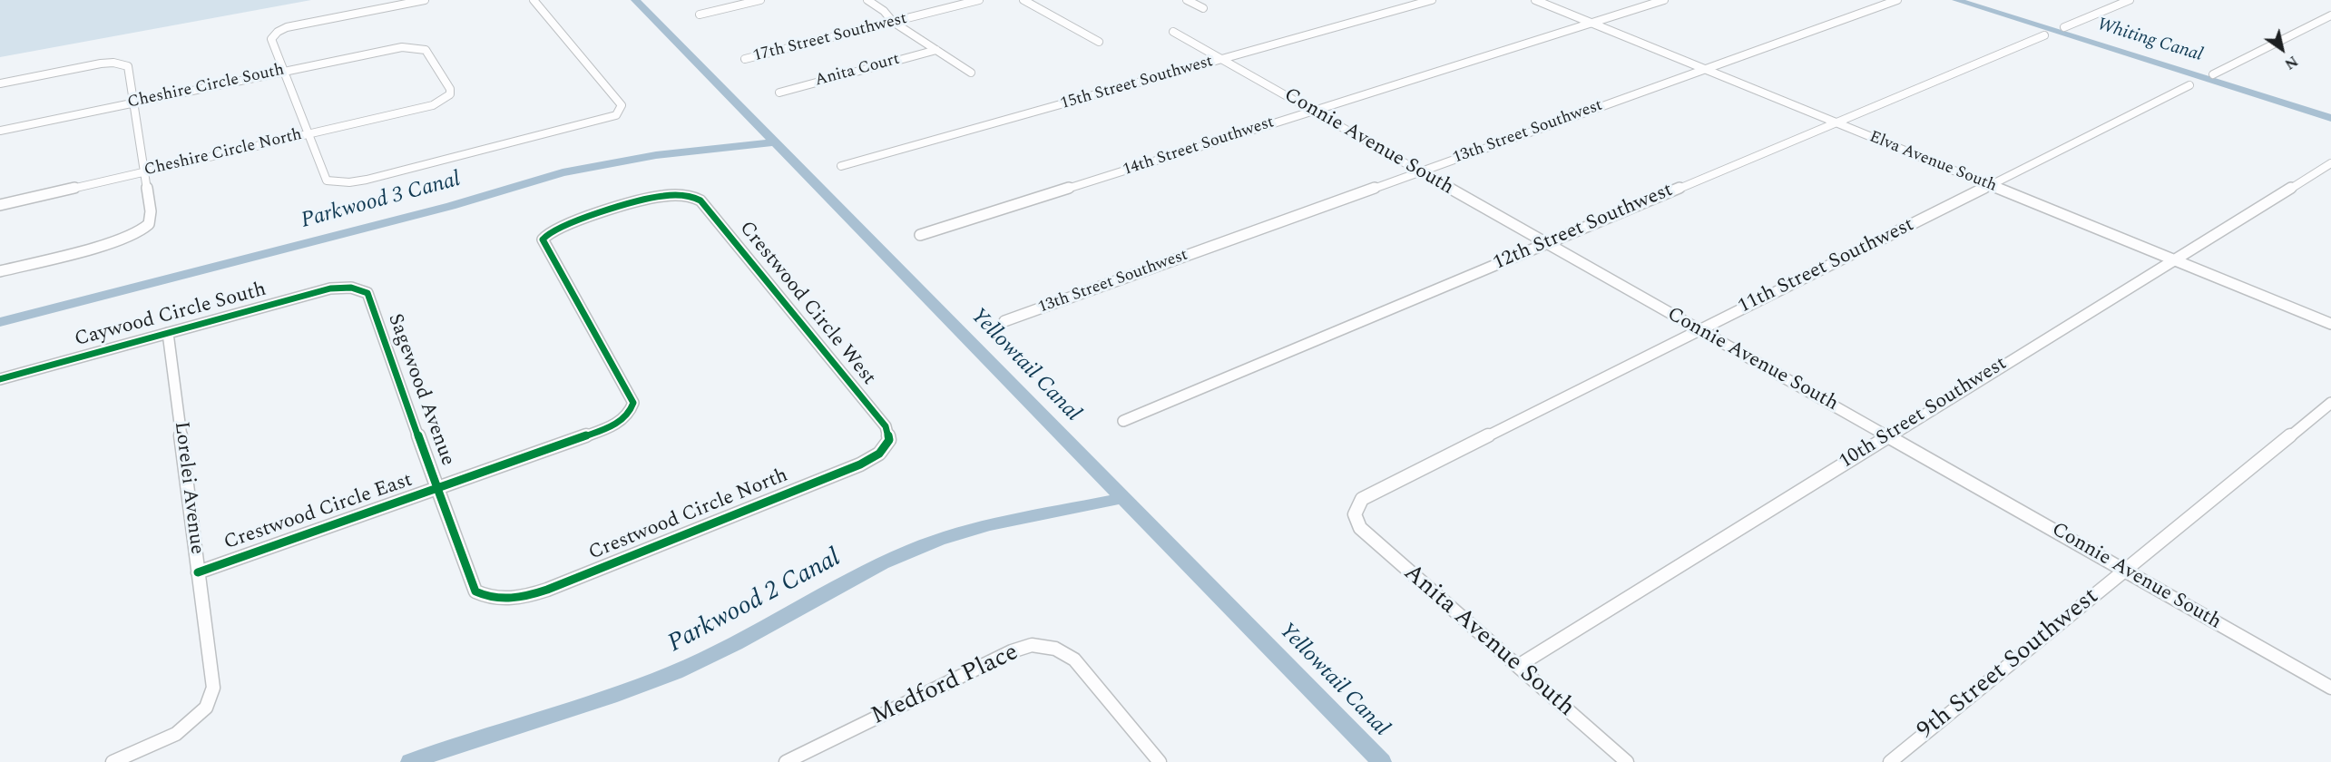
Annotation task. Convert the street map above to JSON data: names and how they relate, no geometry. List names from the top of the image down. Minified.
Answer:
{"streets":{"street":["17th Street Southwest","Anita Court","15th Street Southwest","Cheshire Circle South","13th Street Southwest","Connie Avenue South","14th Street Southwest","Cheshire Circle North","Elva Avenue South","12th Street Southwest","11th Street Southwest","Crestwood Circle West","Caywood Circle South","Sagewood Avenue","10th Street Southwest","Lorelei Avenue","Crestwood Circle East","Crestwood Circle North","Anita Avenue South","9th Street Southwest","Medford Place"]},"crossings":[["15th Street Southwest","Connie Avenue South"],["Cheshire Circle South","Cheshire Circle North"],["13th Street Southwest","Connie Avenue South"],["13th Street Southwest","Elva Avenue South"],["Connie Avenue South","14th Street Southwest"],["Connie Avenue South","12th Street Southwest"],["Connie Avenue South","11th Street Southwest"],["Connie Avenue South","10th Street Southwest"],["Connie Avenue South","9th Street Southwest"],["14th Street Southwest","Elva Avenue South"],["Elva Avenue South","12th Street Southwest"],["Elva Avenue South","11th Street Southwest"],["Elva Avenue South","10th Street Southwest"],["11th Street Southwest","Anita Avenue South"],["Crestwood Circle West","Crestwood Circle East"],["Crestwood Circle West","Crestwood Circle North"],["Caywood Circle South","Sagewood Avenue"],["Caywood Circle South","Lorelei Avenue"],["Sagewood Avenue","Crestwood Circle East"],["Sagewood Avenue","Crestwood Circle North"],["10th Street Southwest","Anita Avenue South"],["Lorelei Avenue","Crestwood Circle East"]],"water":["Whiting Canal","Parkwood 3 Canal","Yellowtail Canal","Parkwood 2 Canal"],"north":"bottom right"}
